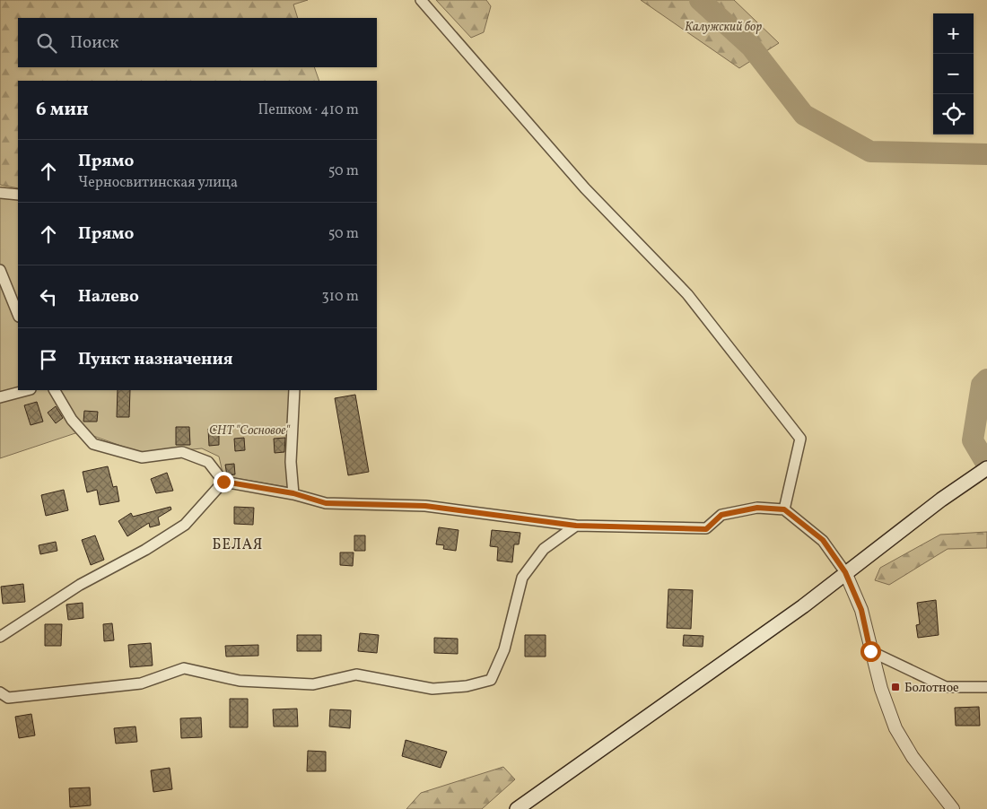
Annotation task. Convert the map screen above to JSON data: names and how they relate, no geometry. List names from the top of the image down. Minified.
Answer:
{"districts":["БЕЛАЯ"],"parks":["Калужский бор","СНТ \"Сосновое\""],"places":{"transit":["Болотное"]},"page":{"map_buttons":["+","−"],"search":"Поиск","heading":["6 мин","Пешком · 410 m"],"list":[["Прямо","Черносвитинская улица","50 m"],["Прямо","50 m"],["Налево","310 m"],"Пункт назначения"]}}
